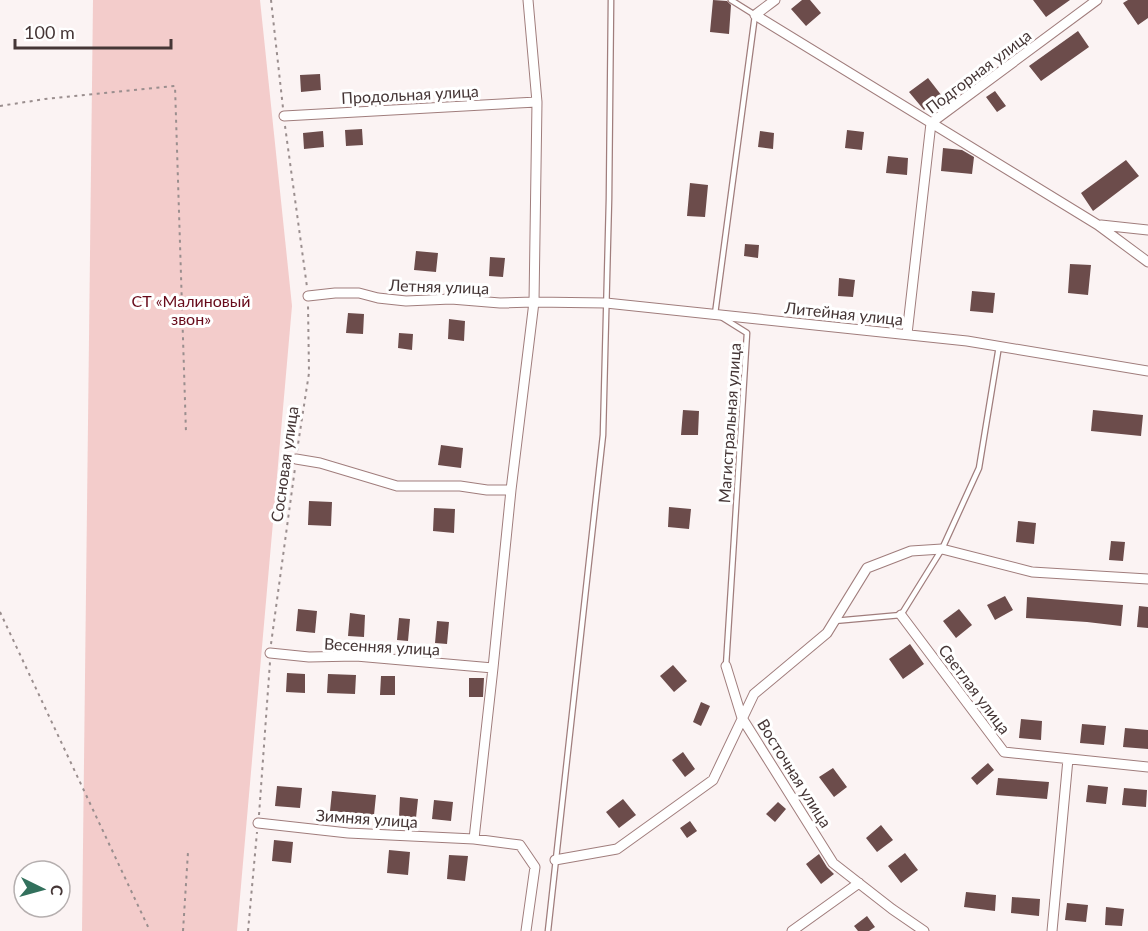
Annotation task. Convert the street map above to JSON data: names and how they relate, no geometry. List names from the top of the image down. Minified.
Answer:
{"streets":{"street":["Подгорная улица","Продольная улица","Летняя улица","Литейная улица","Весенняя улица","Светлая улица","Восточная улица","Зимняя улица"],"lane":["Магистральная улица"],"path":["Сосновая улица"]},"crossings":[["Подгорная улица","Литейная улица"],["Продольная улица","Сосновая улица"],["Летняя улица","Литейная улица"],["Летняя улица","Сосновая улица"],["Литейная улица","Магистральная улица"],["Магистральная улица","Восточная улица"],["Сосновая улица","Весенняя улица"],["Сосновая улица","Зимняя улица"]],"parks":["СТ «Малиновый звон»"],"scale_bar":"100 m","north":"right"}
